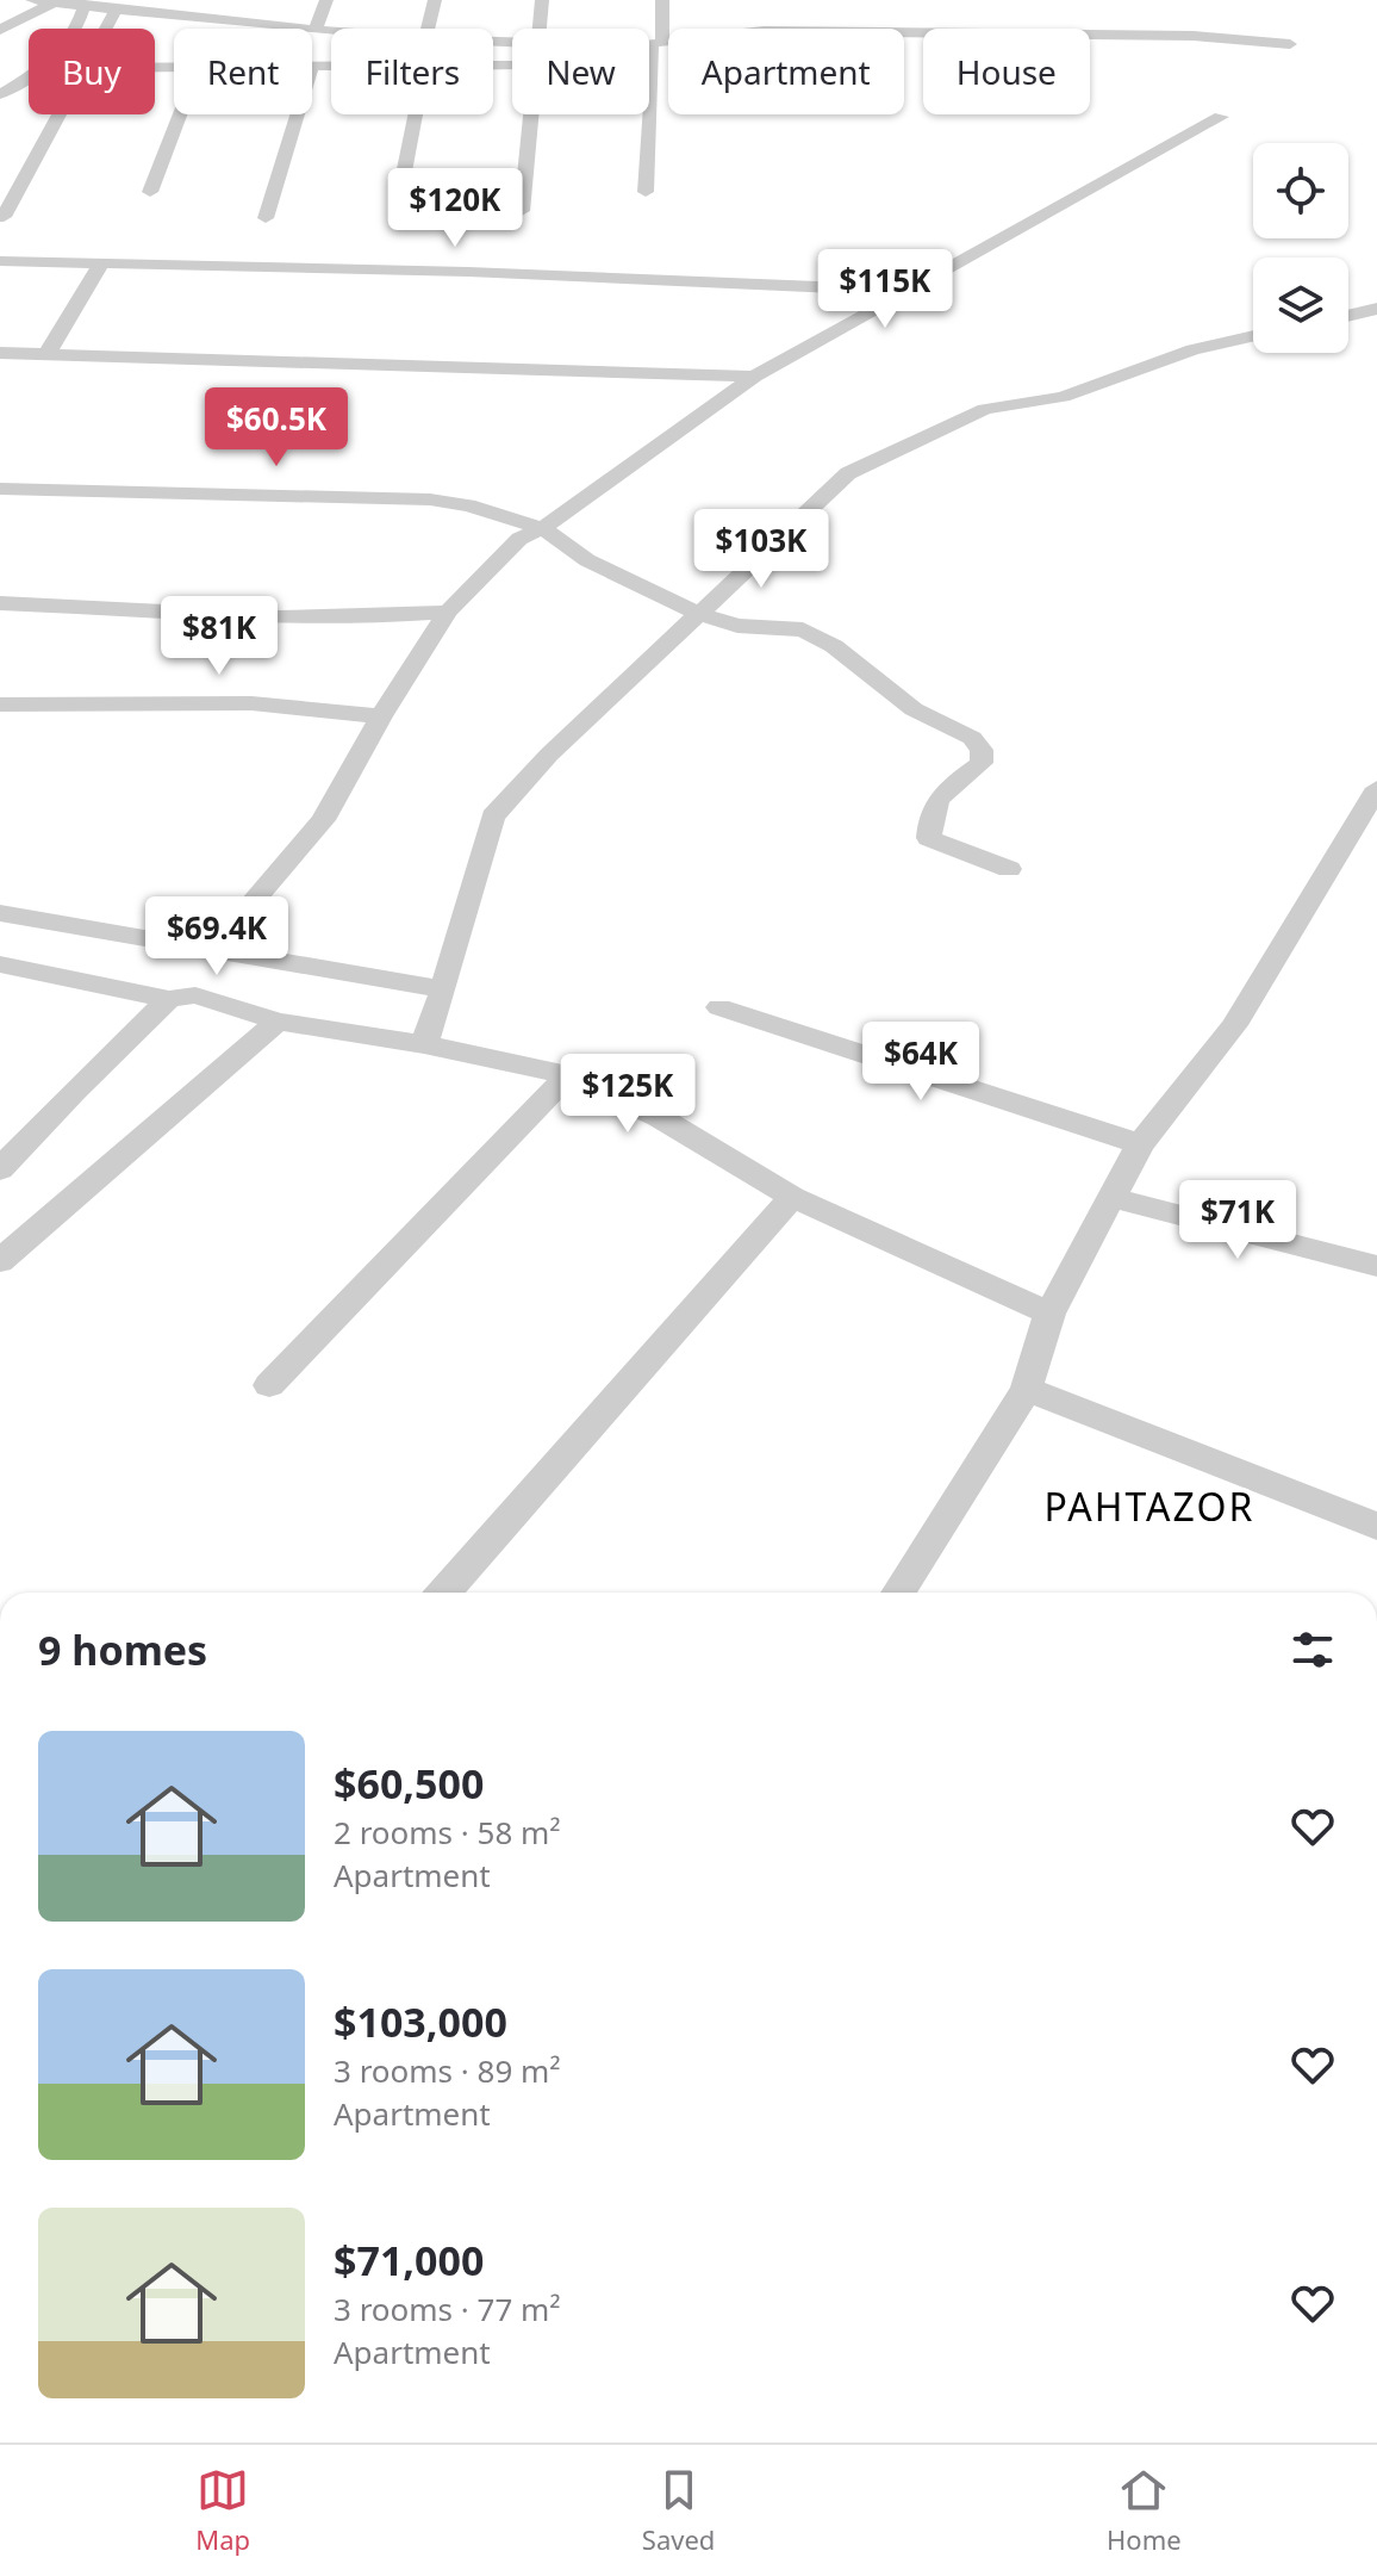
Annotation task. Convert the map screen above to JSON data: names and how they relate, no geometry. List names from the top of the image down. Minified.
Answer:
{"districts":["PAHTAZOR"],"page":{"chip":["Buy","Rent","Filters","New","Apartment","House"],"price":["$120K","$115K","$60.5K","$103K","$81K","$69.4K","$64K","$125K","$71K"],"heading":"9 homes","list":[{"name":"$60,500","note":"2 rooms · 58 m² · Apartment"},{"name":"$103,000","note":"3 rooms · 89 m² · Apartment"},{"name":"$71,000","note":"3 rooms · 77 m² · Apartment"}],"tabs":["Map","Saved","Home"]}}
